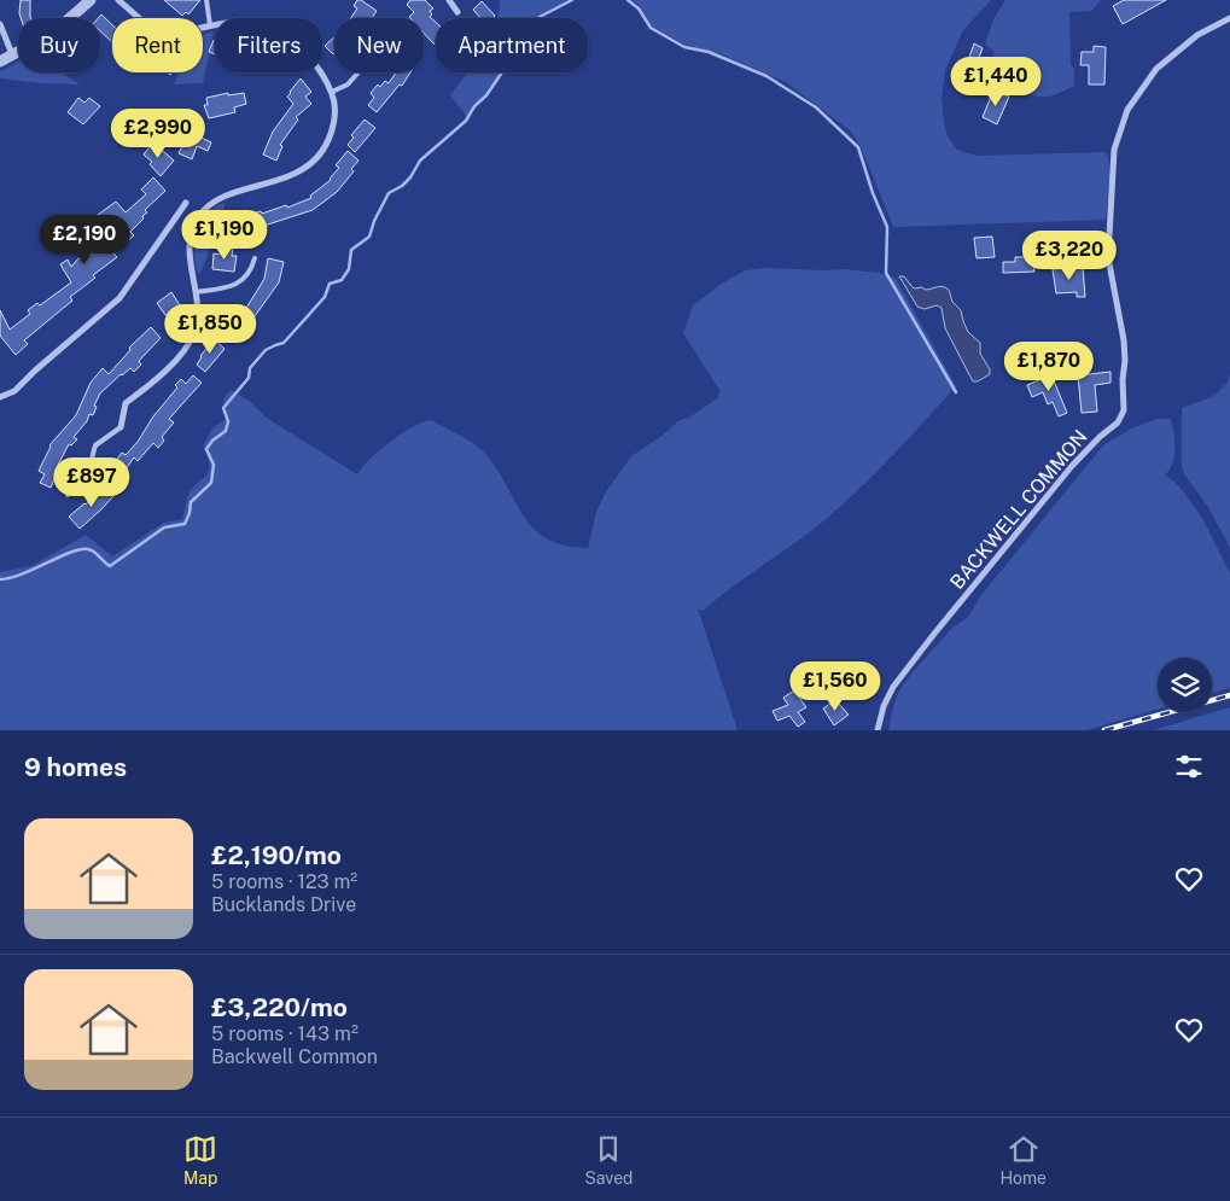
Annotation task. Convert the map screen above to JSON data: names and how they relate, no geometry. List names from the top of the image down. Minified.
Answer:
{"streets":{"street":["BACKWELL COMMON"]},"page":{"chip":["Buy","Rent","Filters","New","Apartment"],"price":["£1,440","£2,990","£1,190","£2,190","£3,220","£1,850","£1,870","£897","£1,560"],"heading":"9 homes","list":[{"name":"£2,190/mo","note":"5 rooms · 123 m² · Bucklands Drive"},{"name":"£3,220/mo","note":"5 rooms · 143 m² · Backwell Common"}],"tabs":["Map","Saved","Home"]}}
